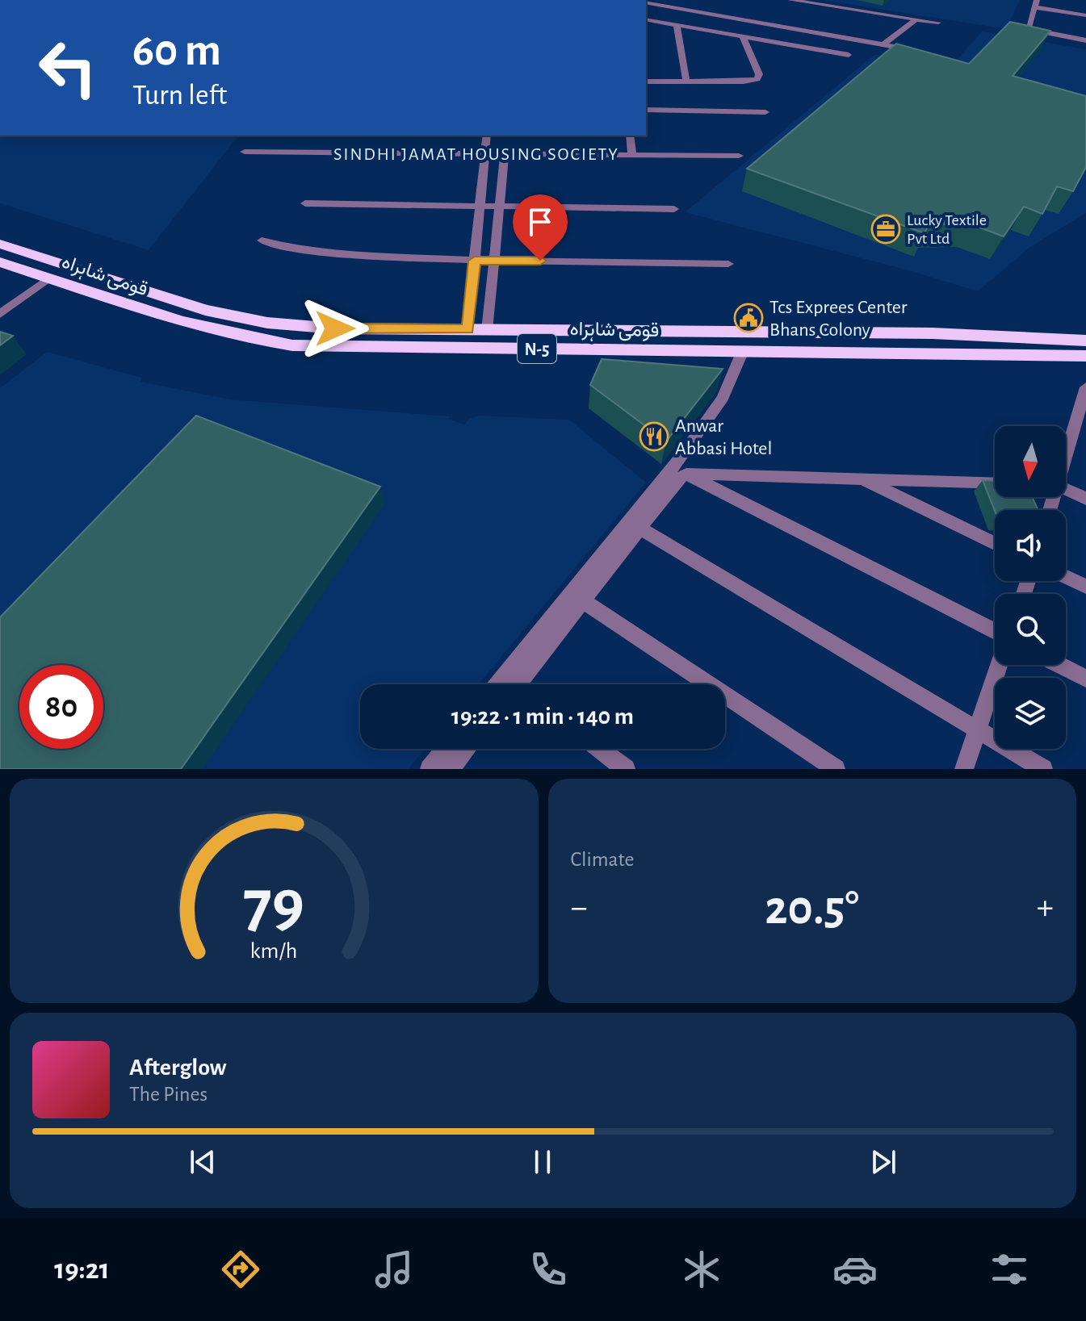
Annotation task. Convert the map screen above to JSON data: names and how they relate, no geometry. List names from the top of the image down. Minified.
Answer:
{"streets":{"highway":["قومی شاہراہ","N-5"]},"districts":["SINDHI JAMAT HOUSING SOCIETY"],"places":{"office":["Lucky Textile Pvt Ltd"],"public building":["Tcs Exprees Center Bhans Colony"],"restaurant":["Anwar Abbasi Hotel"]},"north":"bottom","page":{"turn":["60 m","Turn left"],"limit":"80","trip":"19:22 · 1 min · 140 m","tile":"Climate","heat":["−","20.5°","+"],"song":["Afterglow","The Pines"],"tabs":"19:21","gauge":["79","km/h"]}}
